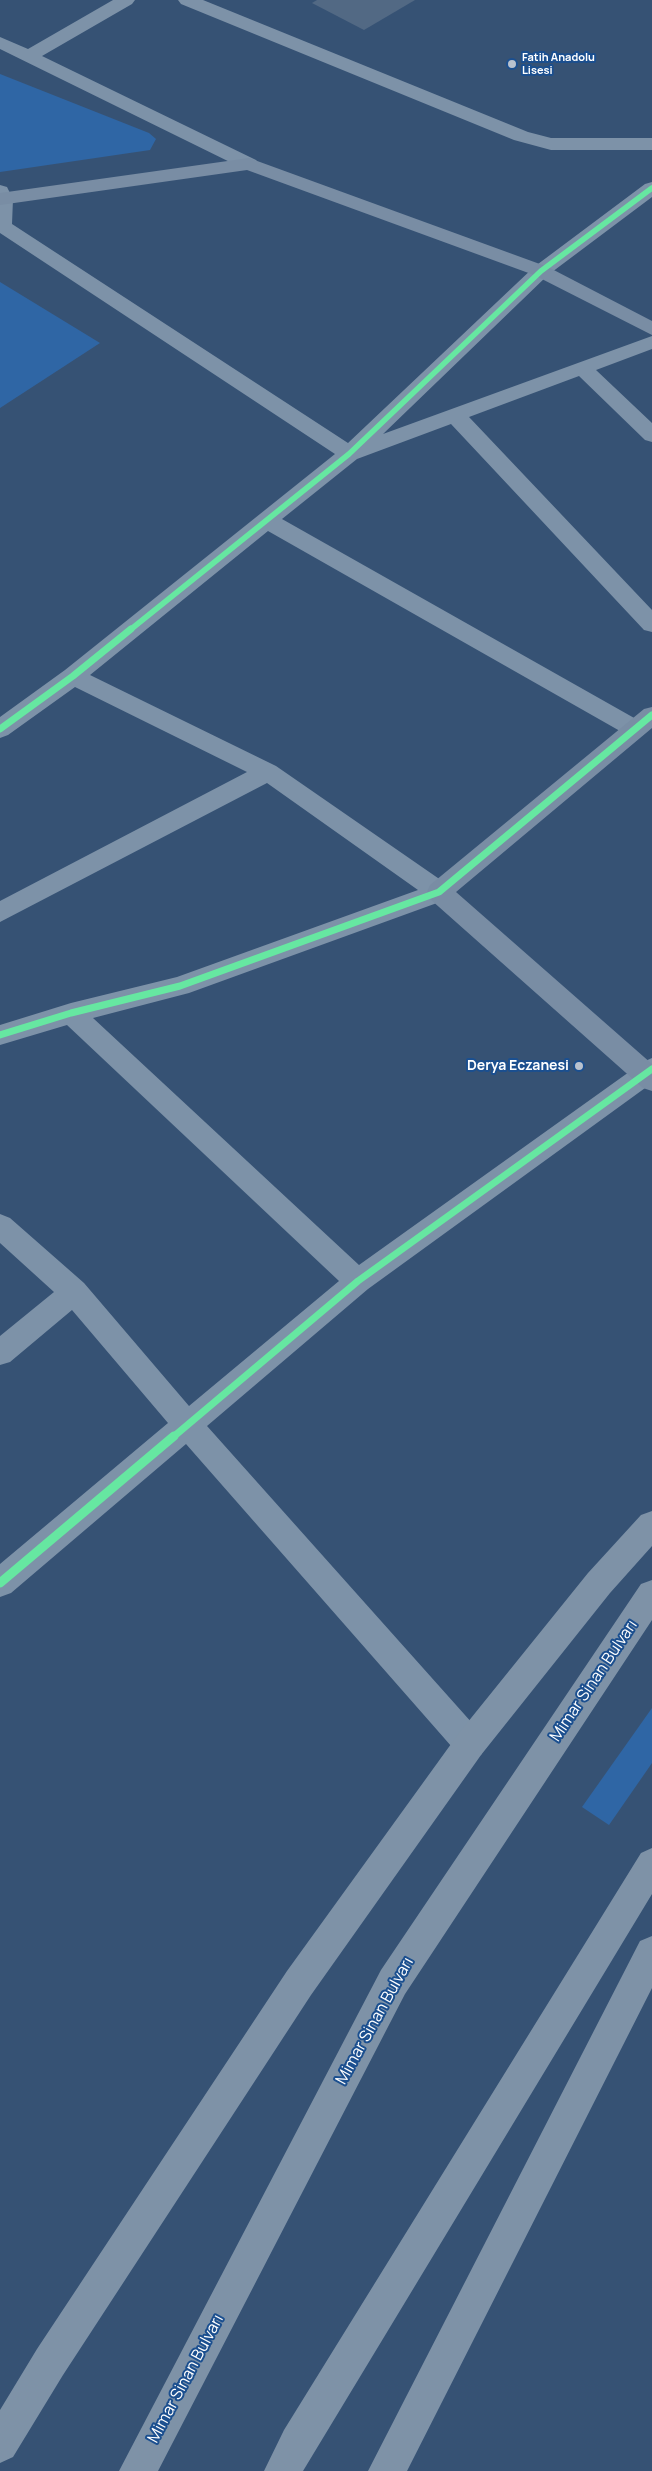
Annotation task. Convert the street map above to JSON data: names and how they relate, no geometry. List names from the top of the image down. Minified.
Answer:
{"streets":{"highway":["Mimar Sinan Bulvarı"]},"places":["Fatih Anadolu Lisesi","Derya Eczanesi"]}
